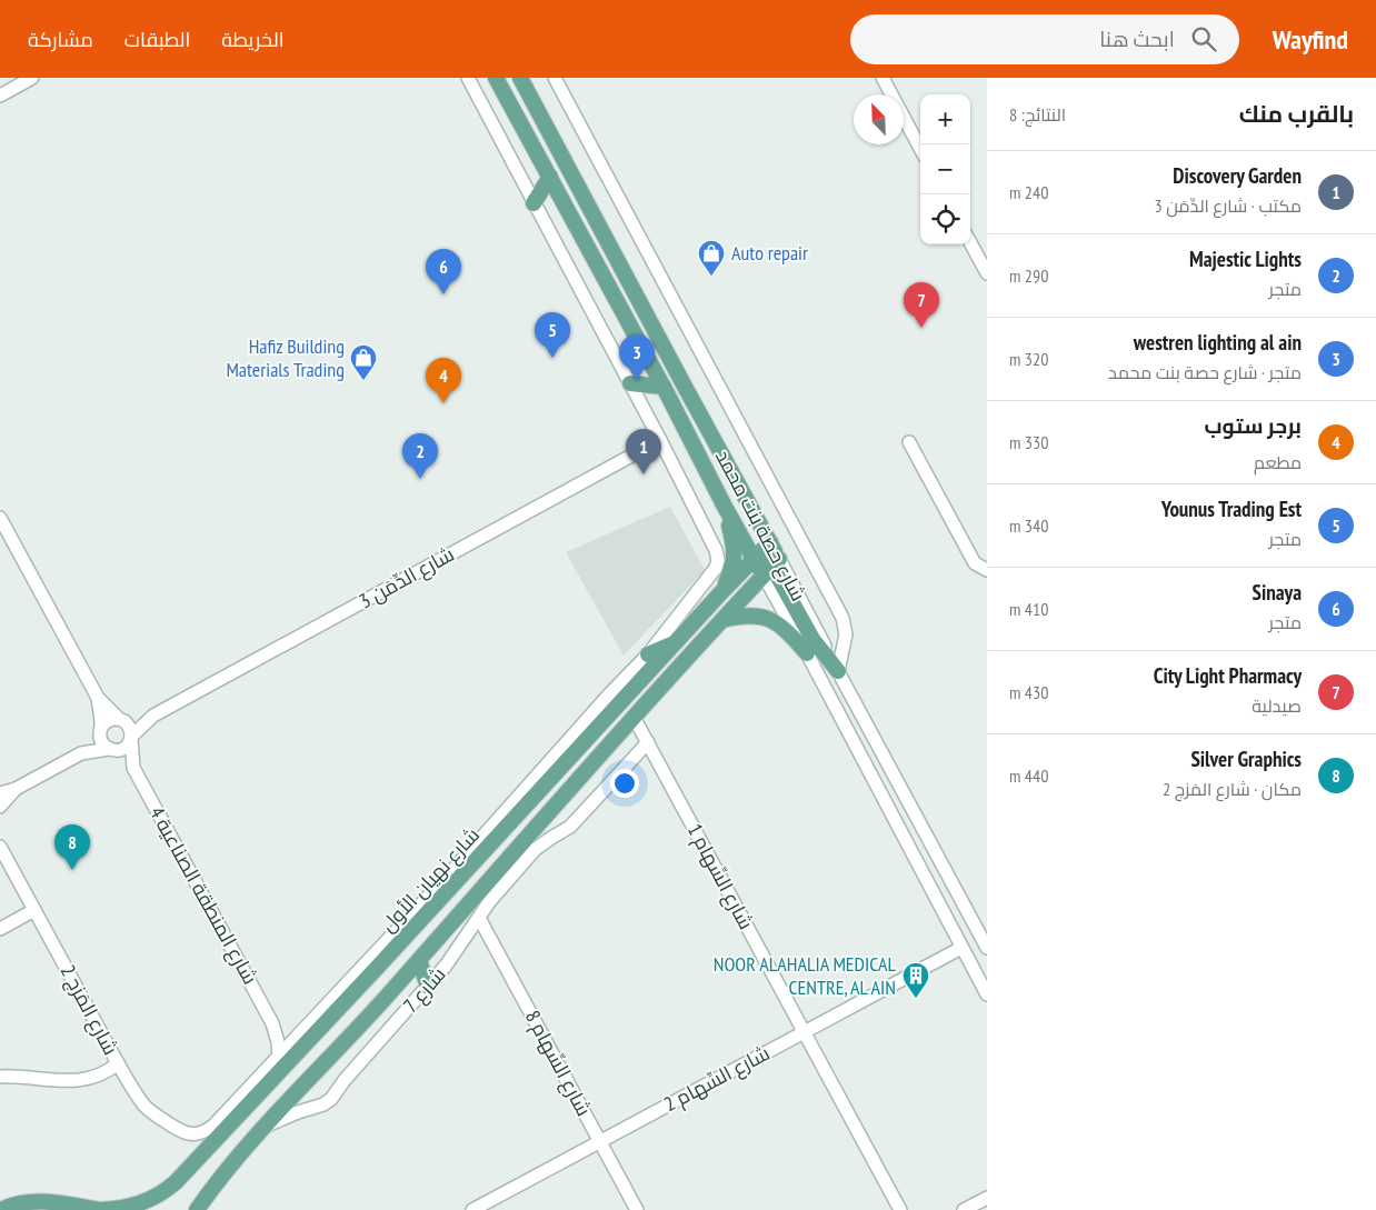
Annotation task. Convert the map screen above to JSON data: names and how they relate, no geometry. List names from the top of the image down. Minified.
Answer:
{"streets":{"main road":["شارع حصة بنت محمد","شارع نهيان الأول"],"street":["شارع الدِّمَن 3","شارع السِّهام 1","شارع المنطقة الصناعية 4","شارع 7","شارع المَزج 2","شارع السِّهام 8","شارع السِّهام 2"]},"crossings":[["شارع حصة بنت محمد","شارع نهيان الأول"],["شارع حصة بنت محمد","شارع السِّهام 2"],["شارع الدِّمَن 3","شارع المنطقة الصناعية 4"],["شارع السِّهام 1","شارع 7"],["شارع السِّهام 1","شارع السِّهام 2"],["شارع 7","شارع السِّهام 8"],["شارع السِّهام 8","شارع السِّهام 2"]],"places":{"shop":["Auto repair","Hafiz Building Materials Trading"],"building":["NOOR ALAHALIA MEDICAL CENTRE, AL AIN"]},"north":"top left","page":{"header":"Wayfind","search":"ابحث هنا","nav":["الخريطة","الطبقات","مشاركة"],"heading":["بالقرب منك","النتائج: 8"],"map_buttons":["+","−"],"list":[{"mark":"1","name":"Discovery Garden","note":"مكتب · شارع الدِّمَن 3","value":"240 m"},{"mark":"2","name":"Majestic Lights","note":"متجر","value":"290 m"},{"mark":"3","name":"westren lighting al ain","note":"متجر · شارع حصة بنت محمد","value":"320 m"},{"mark":"4","name":"برجر ستوب","note":"مطعم","value":"330 m"},{"mark":"5","name":"Younus Trading Est","note":"متجر","value":"340 m"},{"mark":"6","name":"Sinaya","note":"متجر","value":"410 m"},{"mark":"7","name":"City Light Pharmacy","note":"صيدلية","value":"430 m"},{"mark":"8","name":"Silver Graphics","note":"مكان · شارع المَزج 2","value":"440 m"}],"pins":["6","7","5","3","4","1","2","8"]}}
